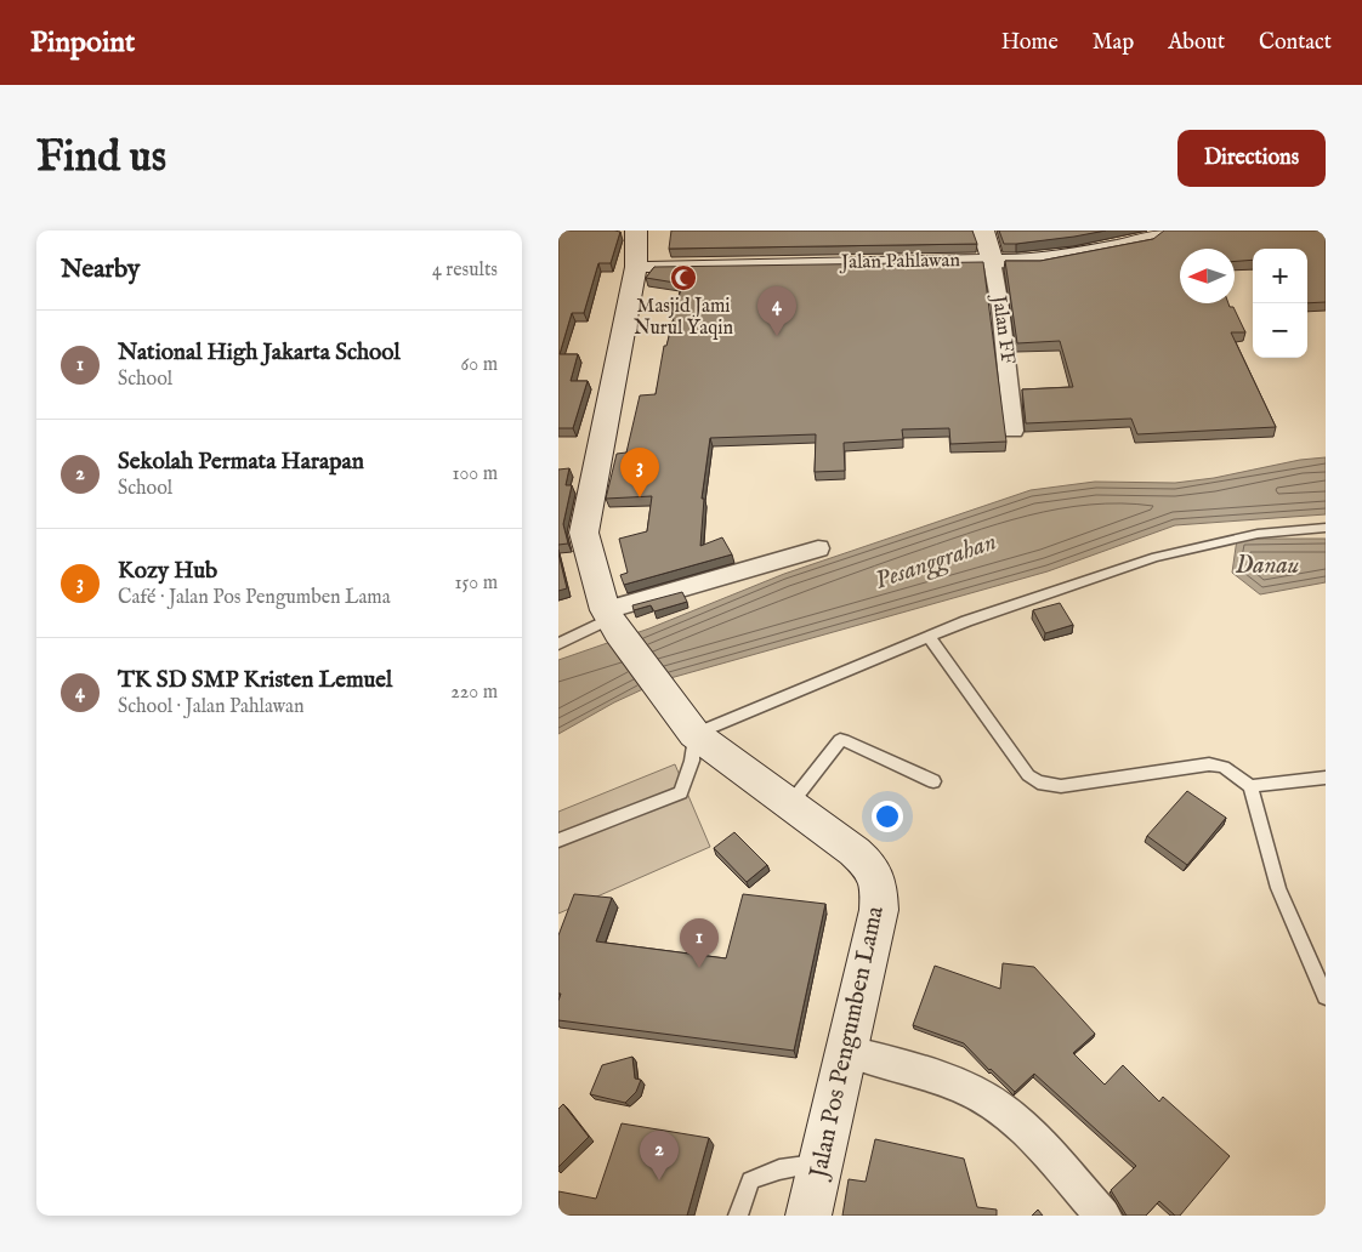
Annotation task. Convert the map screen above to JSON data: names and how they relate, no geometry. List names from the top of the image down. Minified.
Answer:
{"streets":{"street":["Jalan Pahlawan","Jalan FF","Jalan Pos Pengumben Lama"]},"crossings":[["Jalan Pahlawan","Jalan FF"],["Jalan Pahlawan","Jalan Pos Pengumben Lama"]],"water":["Pesanggrahan","Danau"],"places":{"mosque":["Masjid Jami Nurul Yaqin"]},"north":"left","page":{"header":"Pinpoint","nav":["Home","Map","About","Contact"],"buttons":"Directions","title":"Find us","heading":["Nearby","4 results"],"map_buttons":["+","−"],"pins":["4","3","1","2"],"list":[{"mark":"1","name":"National High Jakarta School","note":"School","value":"60 m"},{"mark":"2","name":"Sekolah Permata Harapan","note":"School","value":"100 m"},{"mark":"3","name":"Kozy Hub","note":"Café · Jalan Pos Pengumben Lama","value":"150 m"},{"mark":"4","name":"TK SD SMP Kristen Lemuel","note":"School · Jalan Pahlawan","value":"220 m"}]}}
